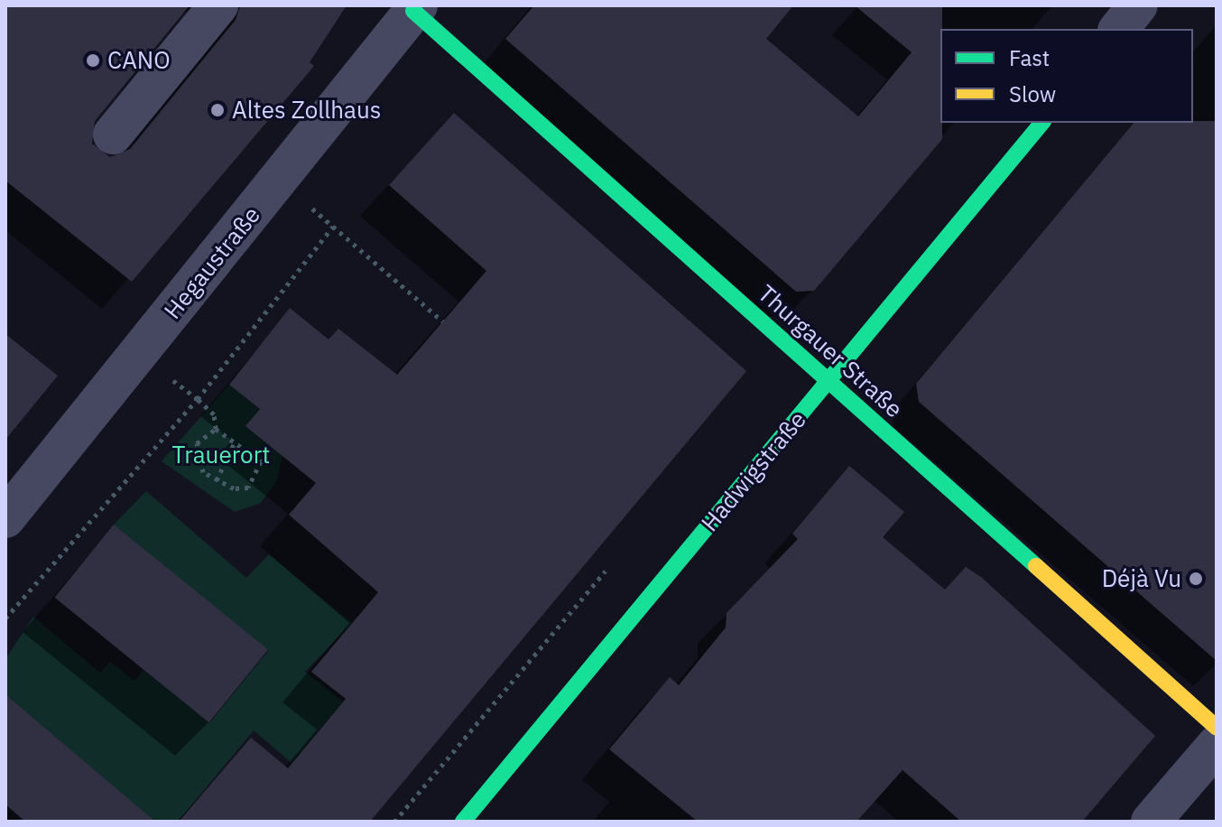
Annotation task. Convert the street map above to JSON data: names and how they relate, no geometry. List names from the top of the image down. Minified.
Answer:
{"streets":{"street":["Hegaustraße","Thurgauer Straße","Hadwigstraße"]},"crossings":[["Hegaustraße","Thurgauer Straße"],["Thurgauer Straße","Hadwigstraße"]],"parks":["Trauerort"],"places":["CANO","Altes Zollhaus","Déjà Vu"],"legend":["Fast","Slow"]}
